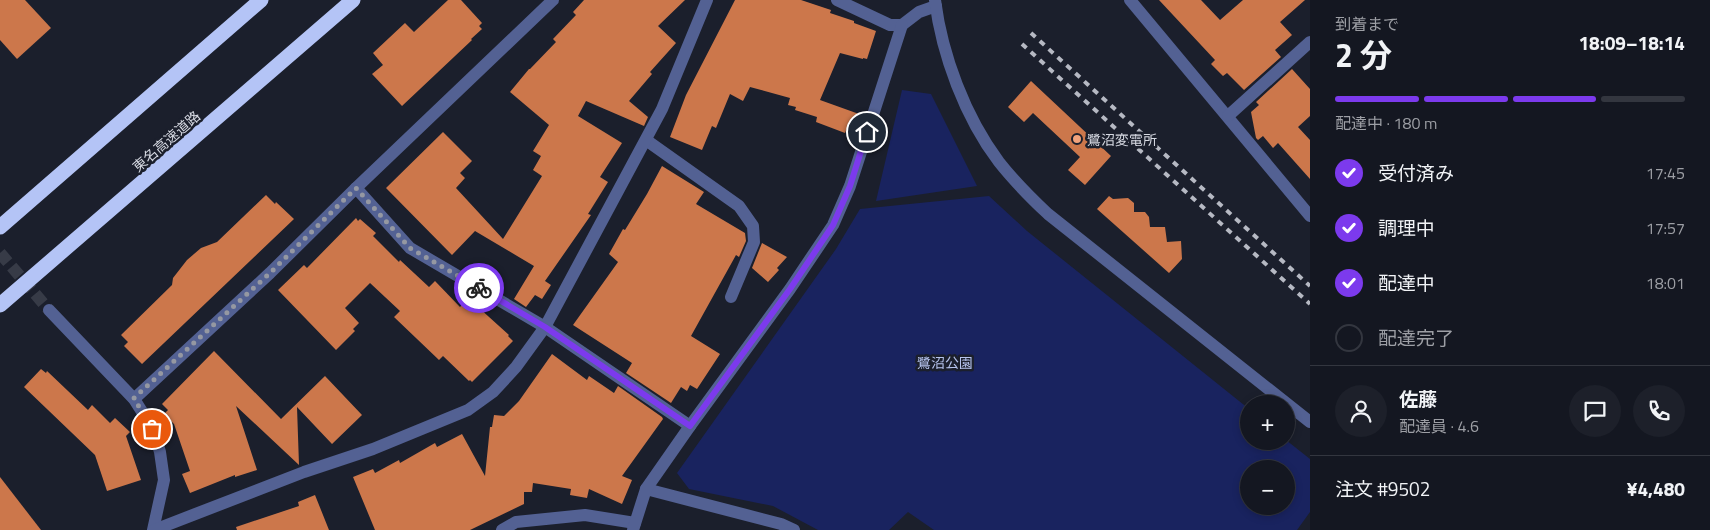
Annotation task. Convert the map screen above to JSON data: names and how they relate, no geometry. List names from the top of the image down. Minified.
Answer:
{"streets":{"highway":["東名高速道路"]},"parks":["鷺沼公園"],"places":["鷺沼変電所"],"page":{"heading":["2 分","到着まで","18:09–18:14"],"panel":["佐藤","配達員 · 4.6","注文 #9502","¥4,480"],"bar":"配達中 · 180 m","list":[["受付済み","17:45"],["調理中","17:57"],["配達中","18:01"],"配達完了"],"map_buttons":["+","−"]}}
